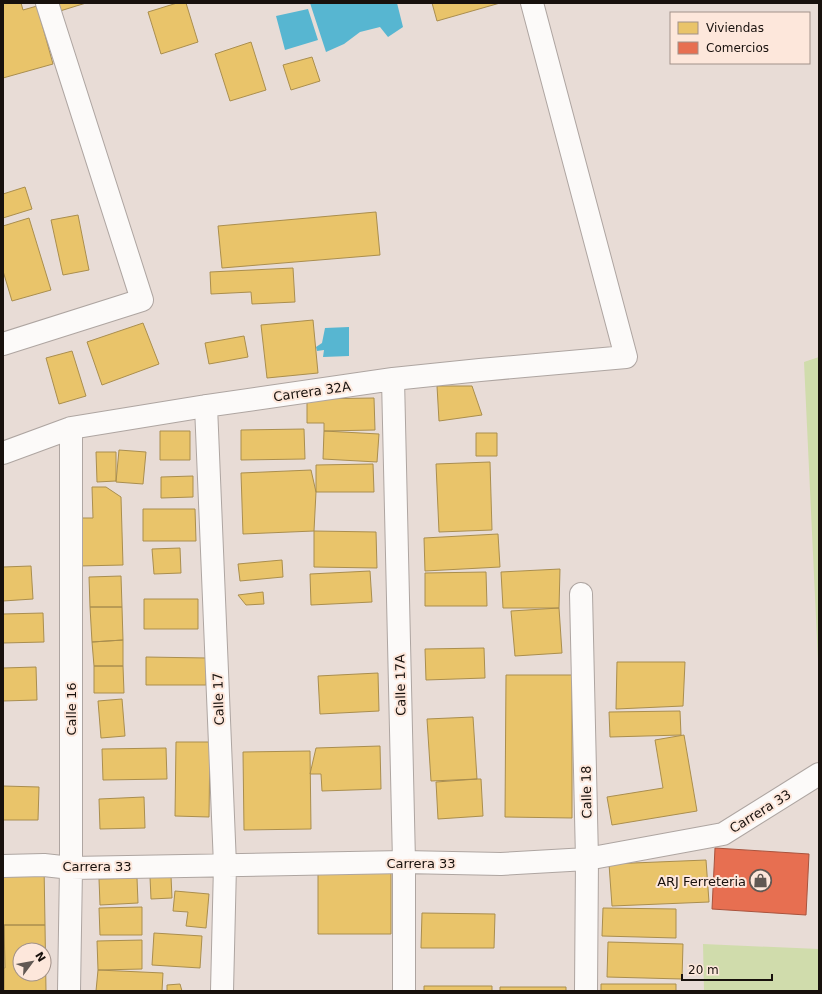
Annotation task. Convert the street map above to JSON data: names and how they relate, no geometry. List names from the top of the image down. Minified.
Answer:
{"streets":{"street":["Carrera 32A","Calle 17A","Calle 17","Calle 16","Calle 18","Carrera 33"]},"crossings":[["Carrera 32A","Calle 17A"],["Carrera 32A","Calle 17"],["Carrera 32A","Calle 16"],["Calle 17A","Carrera 33"],["Calle 17","Carrera 33"],["Calle 16","Carrera 33"],["Calle 18","Carrera 33"]],"places":{"shop":["ARJ Ferreteria"]},"legend":["Viviendas","Comercios"],"scale_bar":"20 m","north":"top right"}
